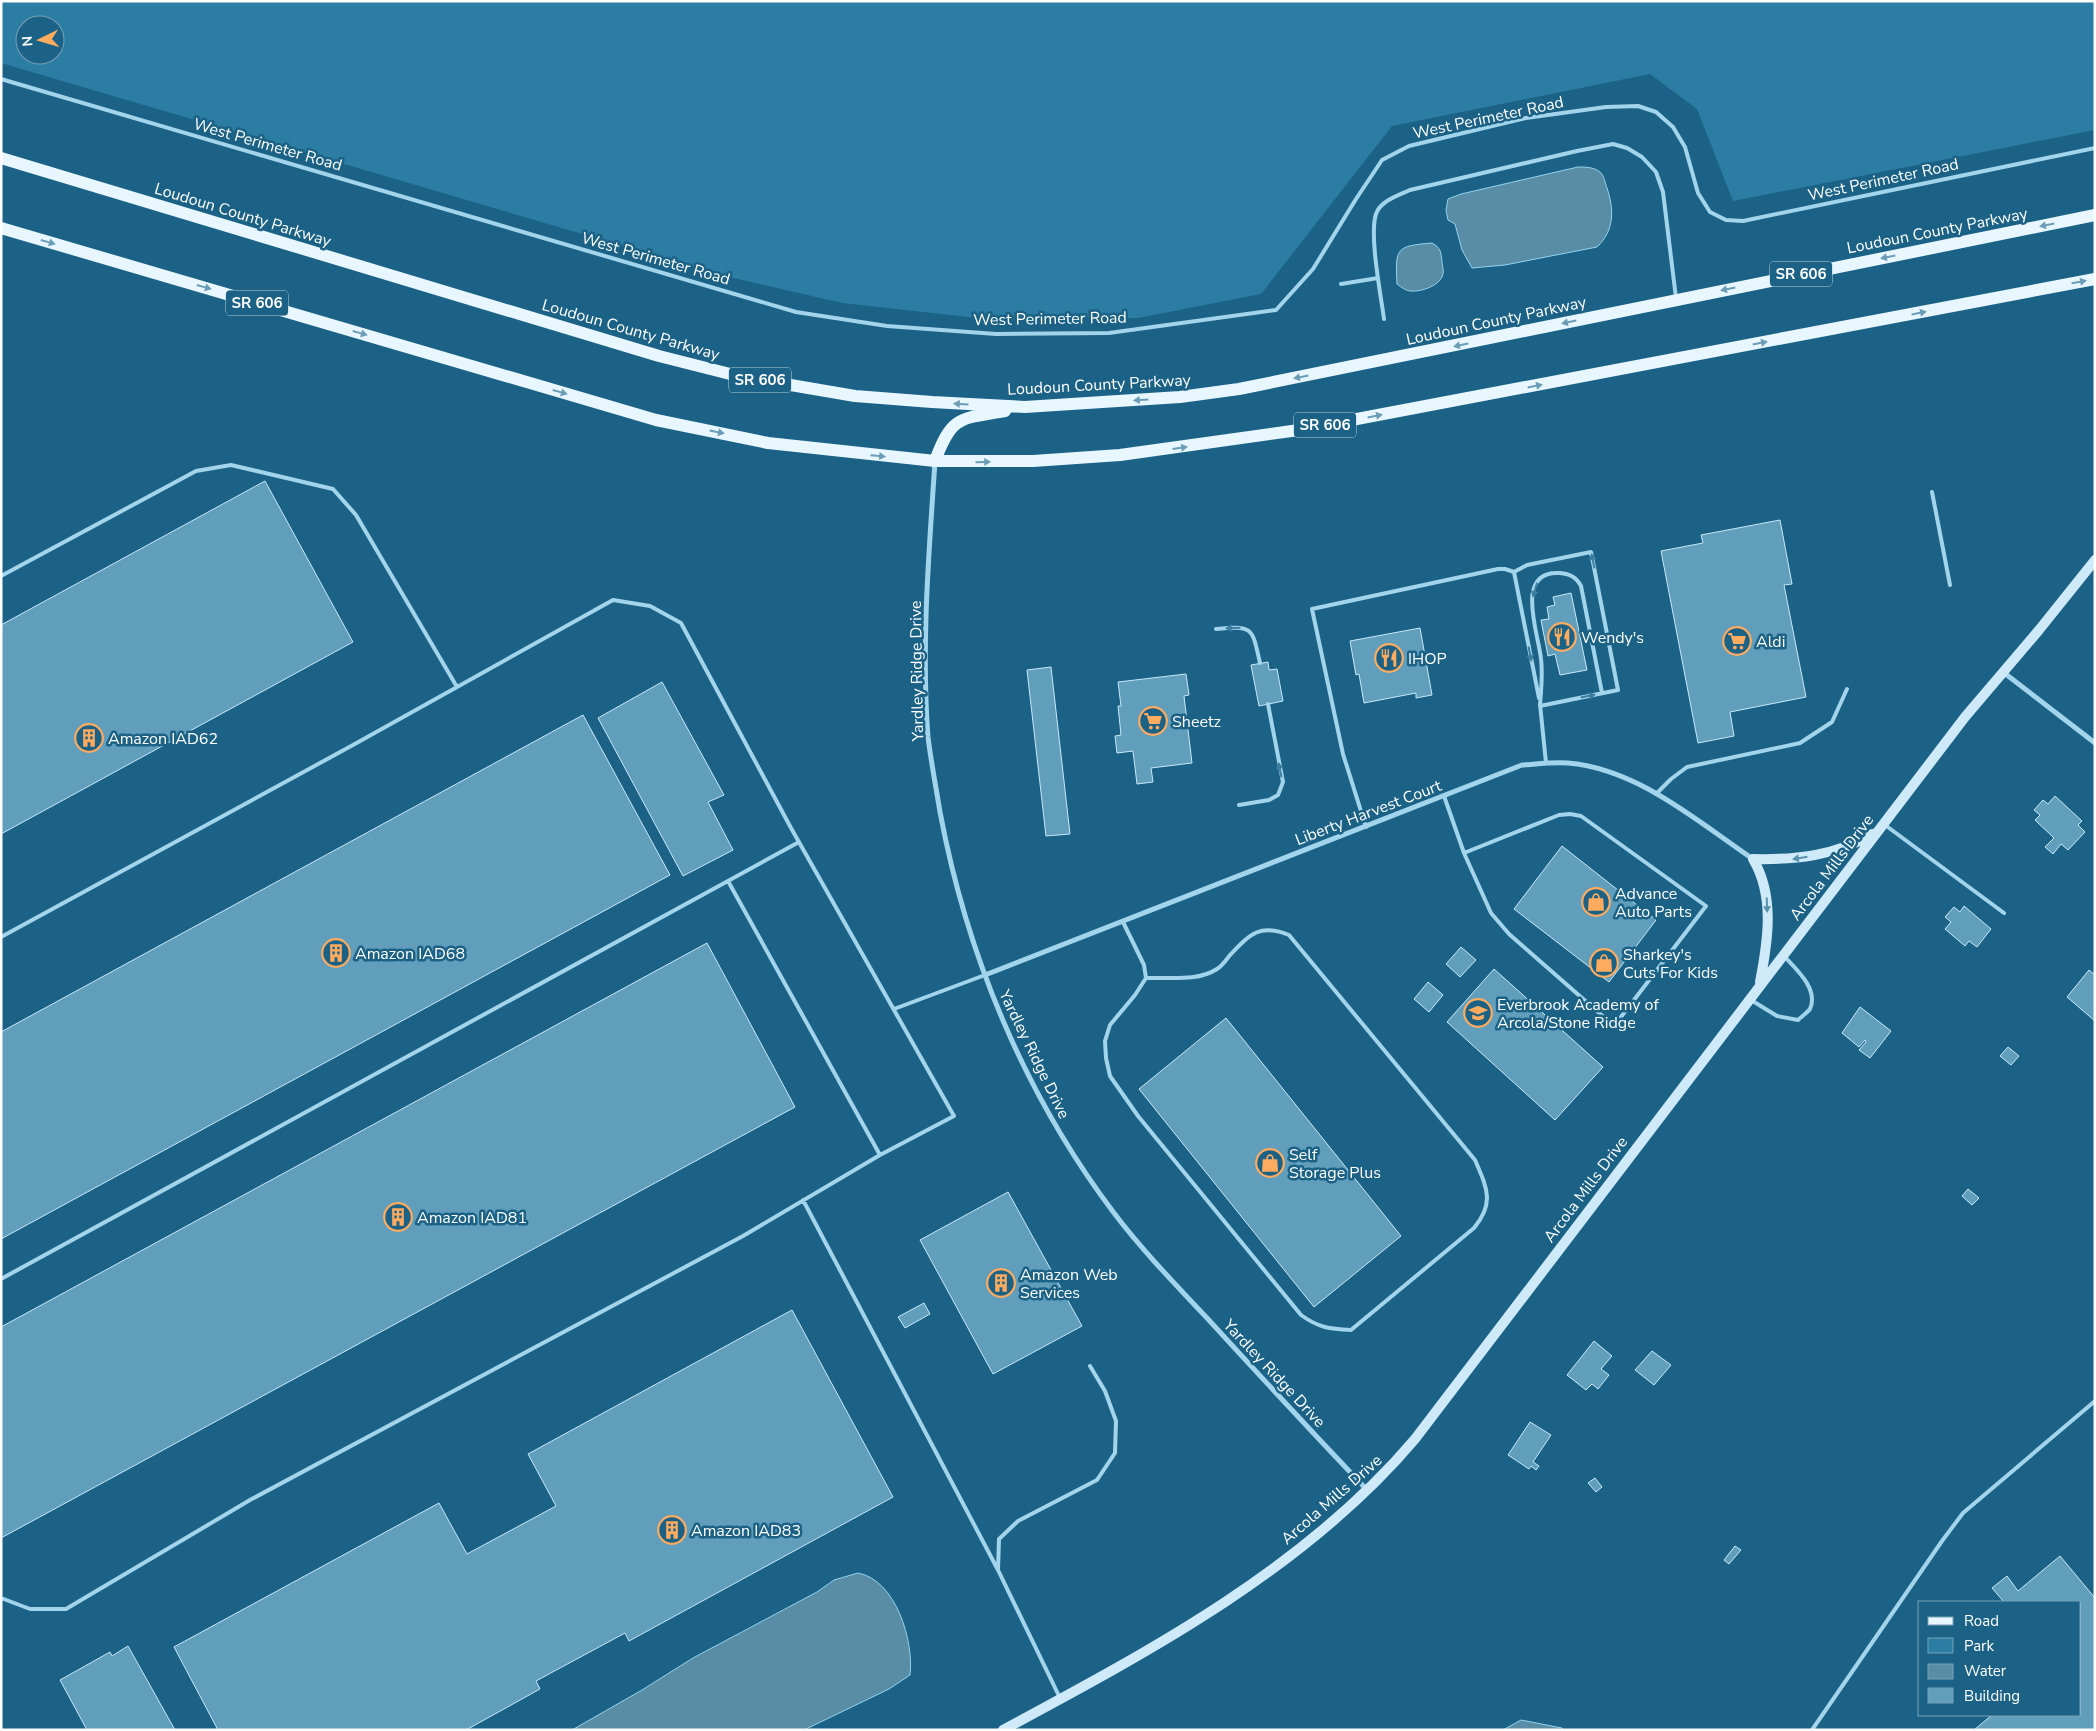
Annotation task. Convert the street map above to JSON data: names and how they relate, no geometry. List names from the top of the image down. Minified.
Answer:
{"streets":{"main road":["Loudoun County Parkway","SR 606"],"street":["Yardley Ridge Drive","Liberty Harvest Court","Arcola Mills Drive"],"lane":["West Perimeter Road"]},"crossings":[["SR 606","Yardley Ridge Drive"],["Yardley Ridge Drive","Liberty Harvest Court"],["Yardley Ridge Drive","Arcola Mills Drive"]],"places":{"restaurant":["Wendy's","IHOP"],"supermarket":["Aldi","Sheetz"],"building":["Amazon IAD62","Amazon IAD68","Amazon IAD81","Amazon Web Services","Amazon IAD83"],"shop":["Advance Auto Parts","Sharkey's Cuts For Kids","Self Storage Plus"],"school or university":["Everbrook Academy of Arcola/Stone Ridge"]},"legend":["Road","Park","Water","Building"],"north":"left"}
